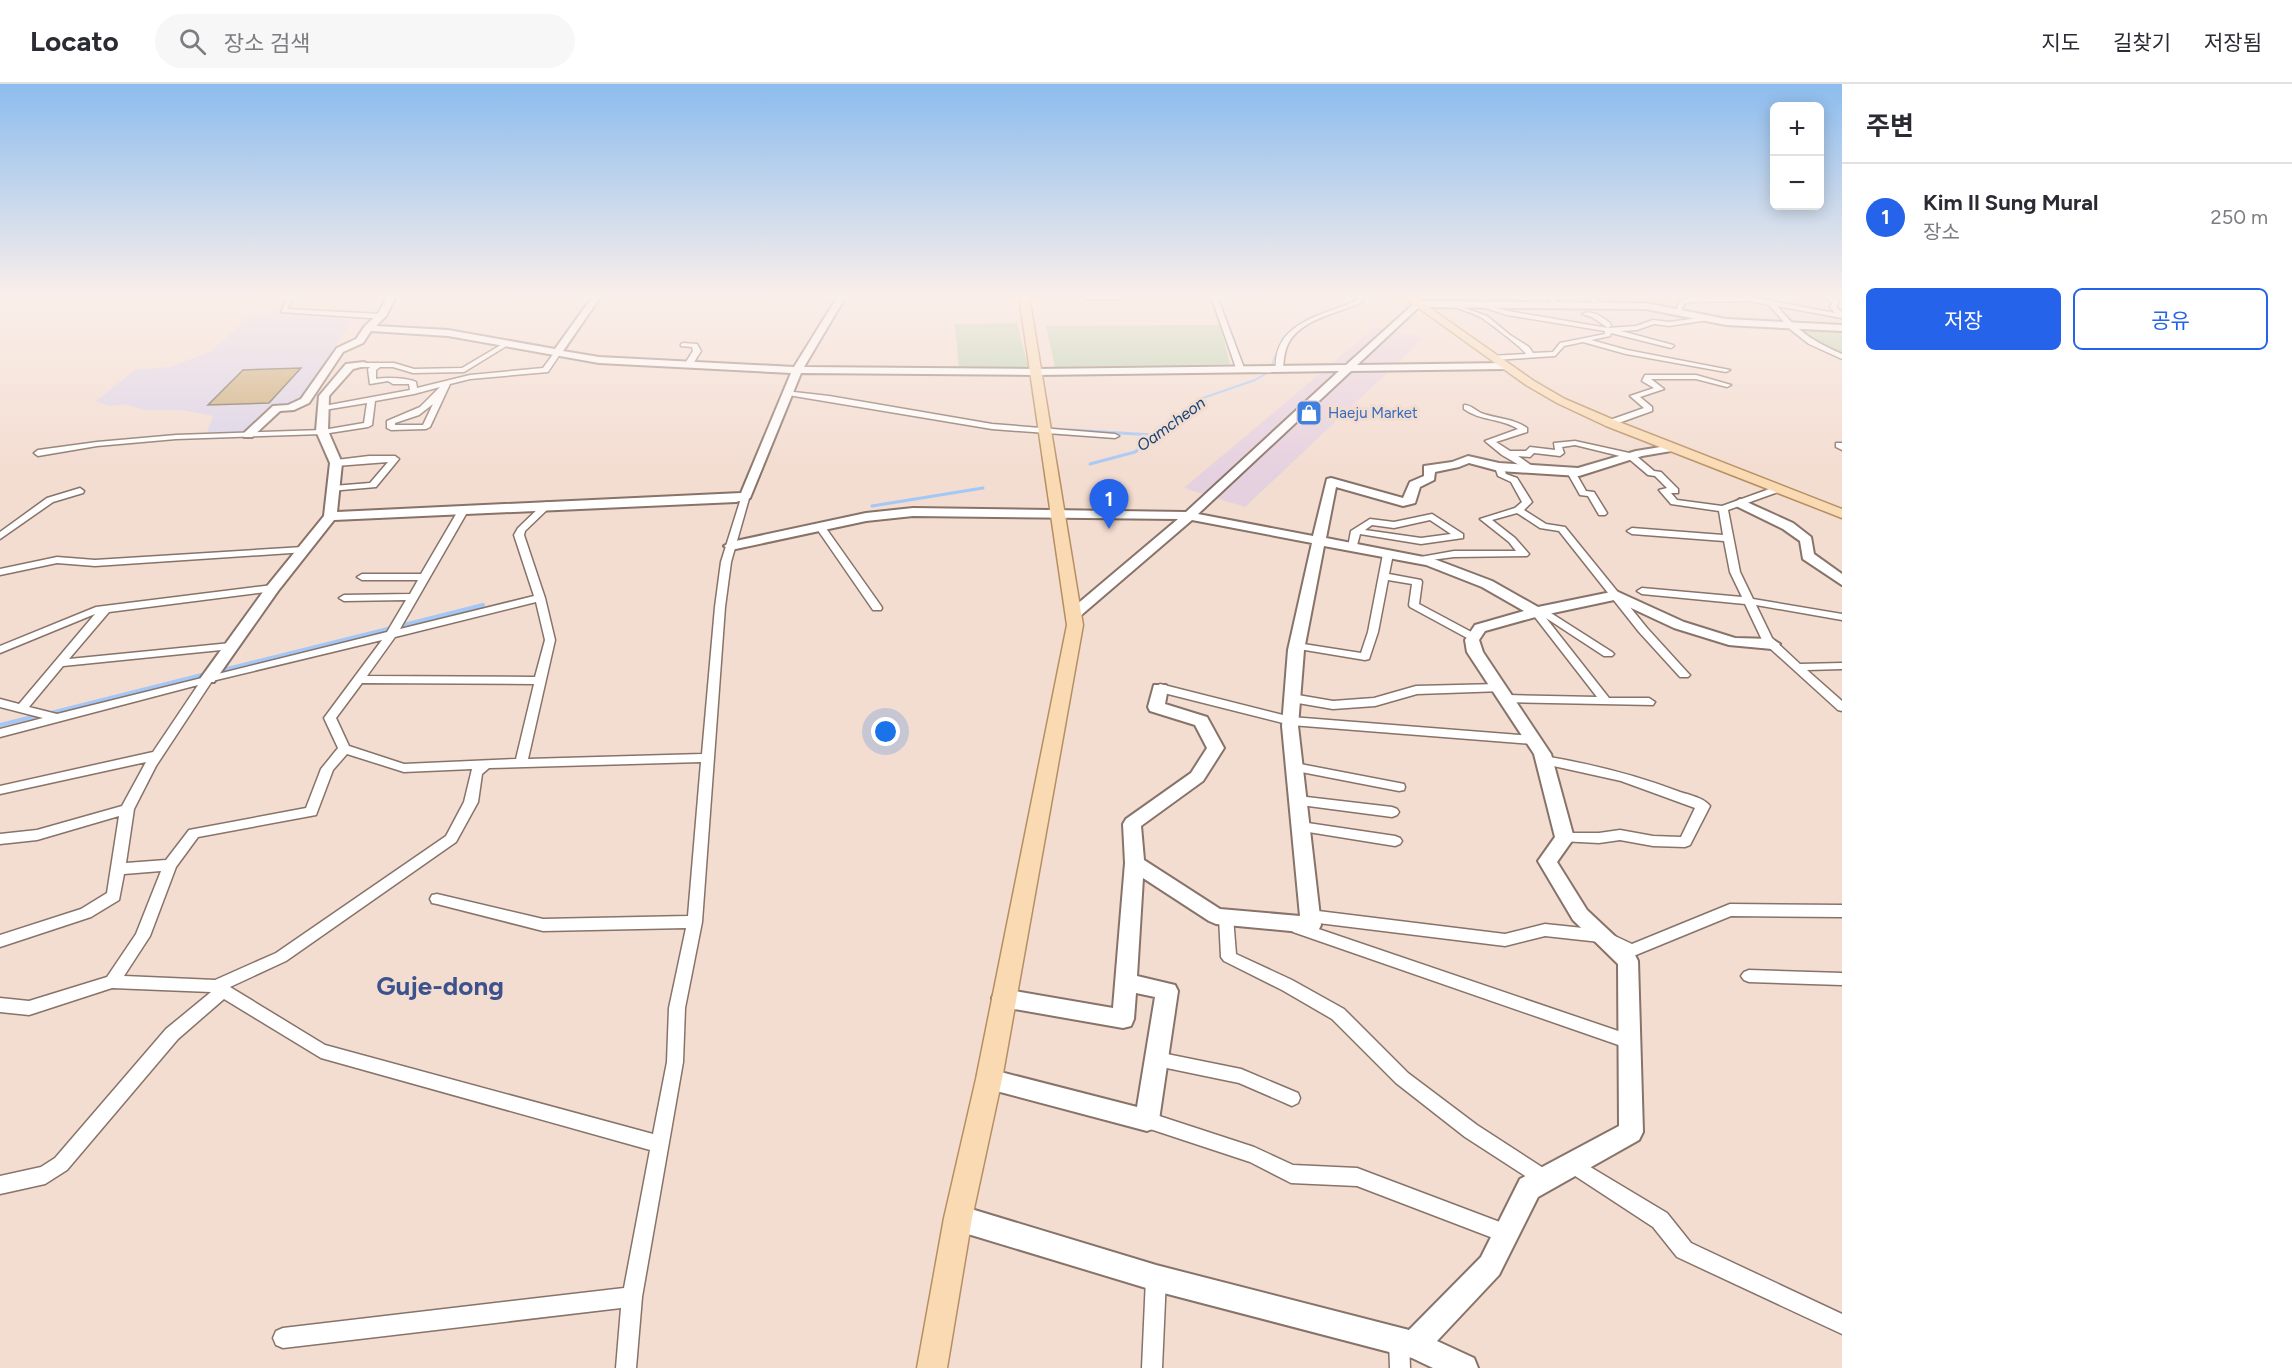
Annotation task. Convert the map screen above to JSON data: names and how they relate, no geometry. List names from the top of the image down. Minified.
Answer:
{"districts":["Guje-dong"],"water":["Oamcheon"],"places":{"shop":["Haeju Market"]},"page":{"header":"Locato","search":"장소 검색","nav":["지도","길찾기","저장됨"],"heading":"주변","map_buttons":["+","−"],"list":[{"mark":"1","name":"Kim Il Sung Mural","note":"장소","value":"250 m"}],"buttons":["저장","공유"],"pins":"1"}}
